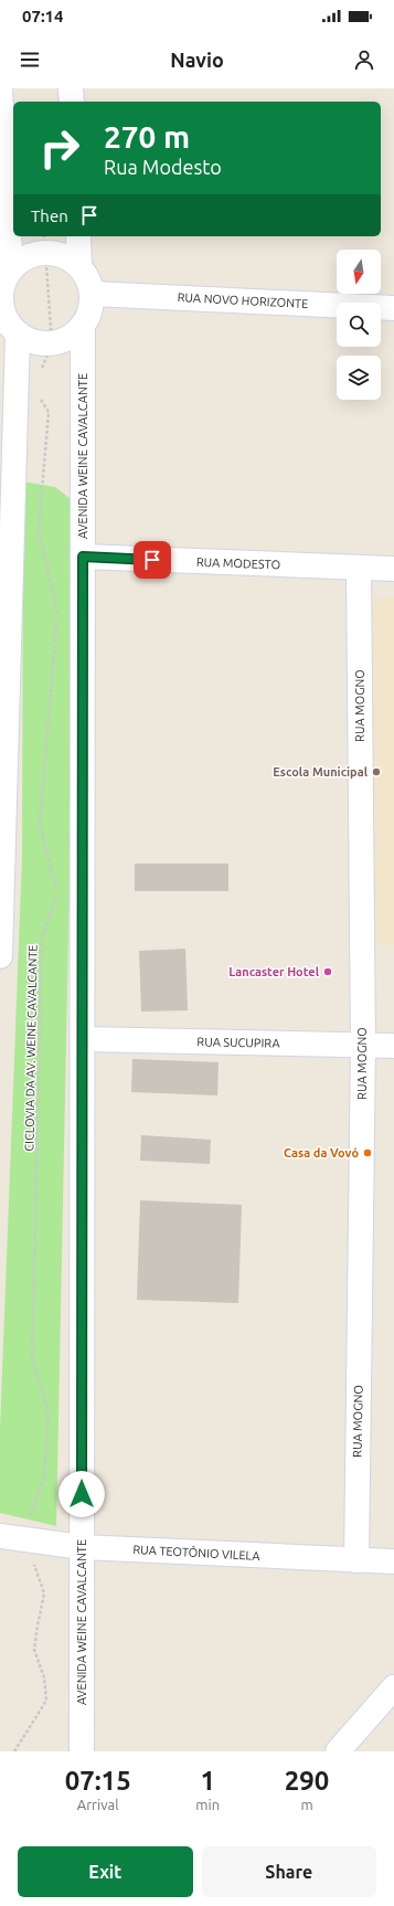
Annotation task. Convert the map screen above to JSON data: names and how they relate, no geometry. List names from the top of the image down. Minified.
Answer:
{"streets":{"main road":["RUA NOVO HORIZONTE","AVENIDA WEINE CAVALCANTE","RUA MODESTO","RUA MOGNO","RUA SUCUPIRA","RUA TEOTÔNIO VILELA"],"path":["CICLOVIA DA AV. WEINE CAVALCANTE"]},"crossings":[["AVENIDA WEINE CAVALCANTE","RUA MODESTO"],["AVENIDA WEINE CAVALCANTE","RUA SUCUPIRA"],["AVENIDA WEINE CAVALCANTE","RUA TEOTÔNIO VILELA"],["RUA MODESTO","RUA MOGNO"],["RUA MOGNO","RUA SUCUPIRA"],["RUA MOGNO","RUA TEOTÔNIO VILELA"],["CICLOVIA DA AV. WEINE CAVALCANTE","RUA TEOTÔNIO VILELA"]],"places":["Escola Municipal","Lancaster Hotel","Casa da Vovó"],"north":"bottom","page":{"status":"07:14","header":"Navio","turn":["270 m","Rua Modesto"],"then":"Then","eta":["07:15","Arrival","1","min","290","m"],"buttons":["Exit","Share"]}}
